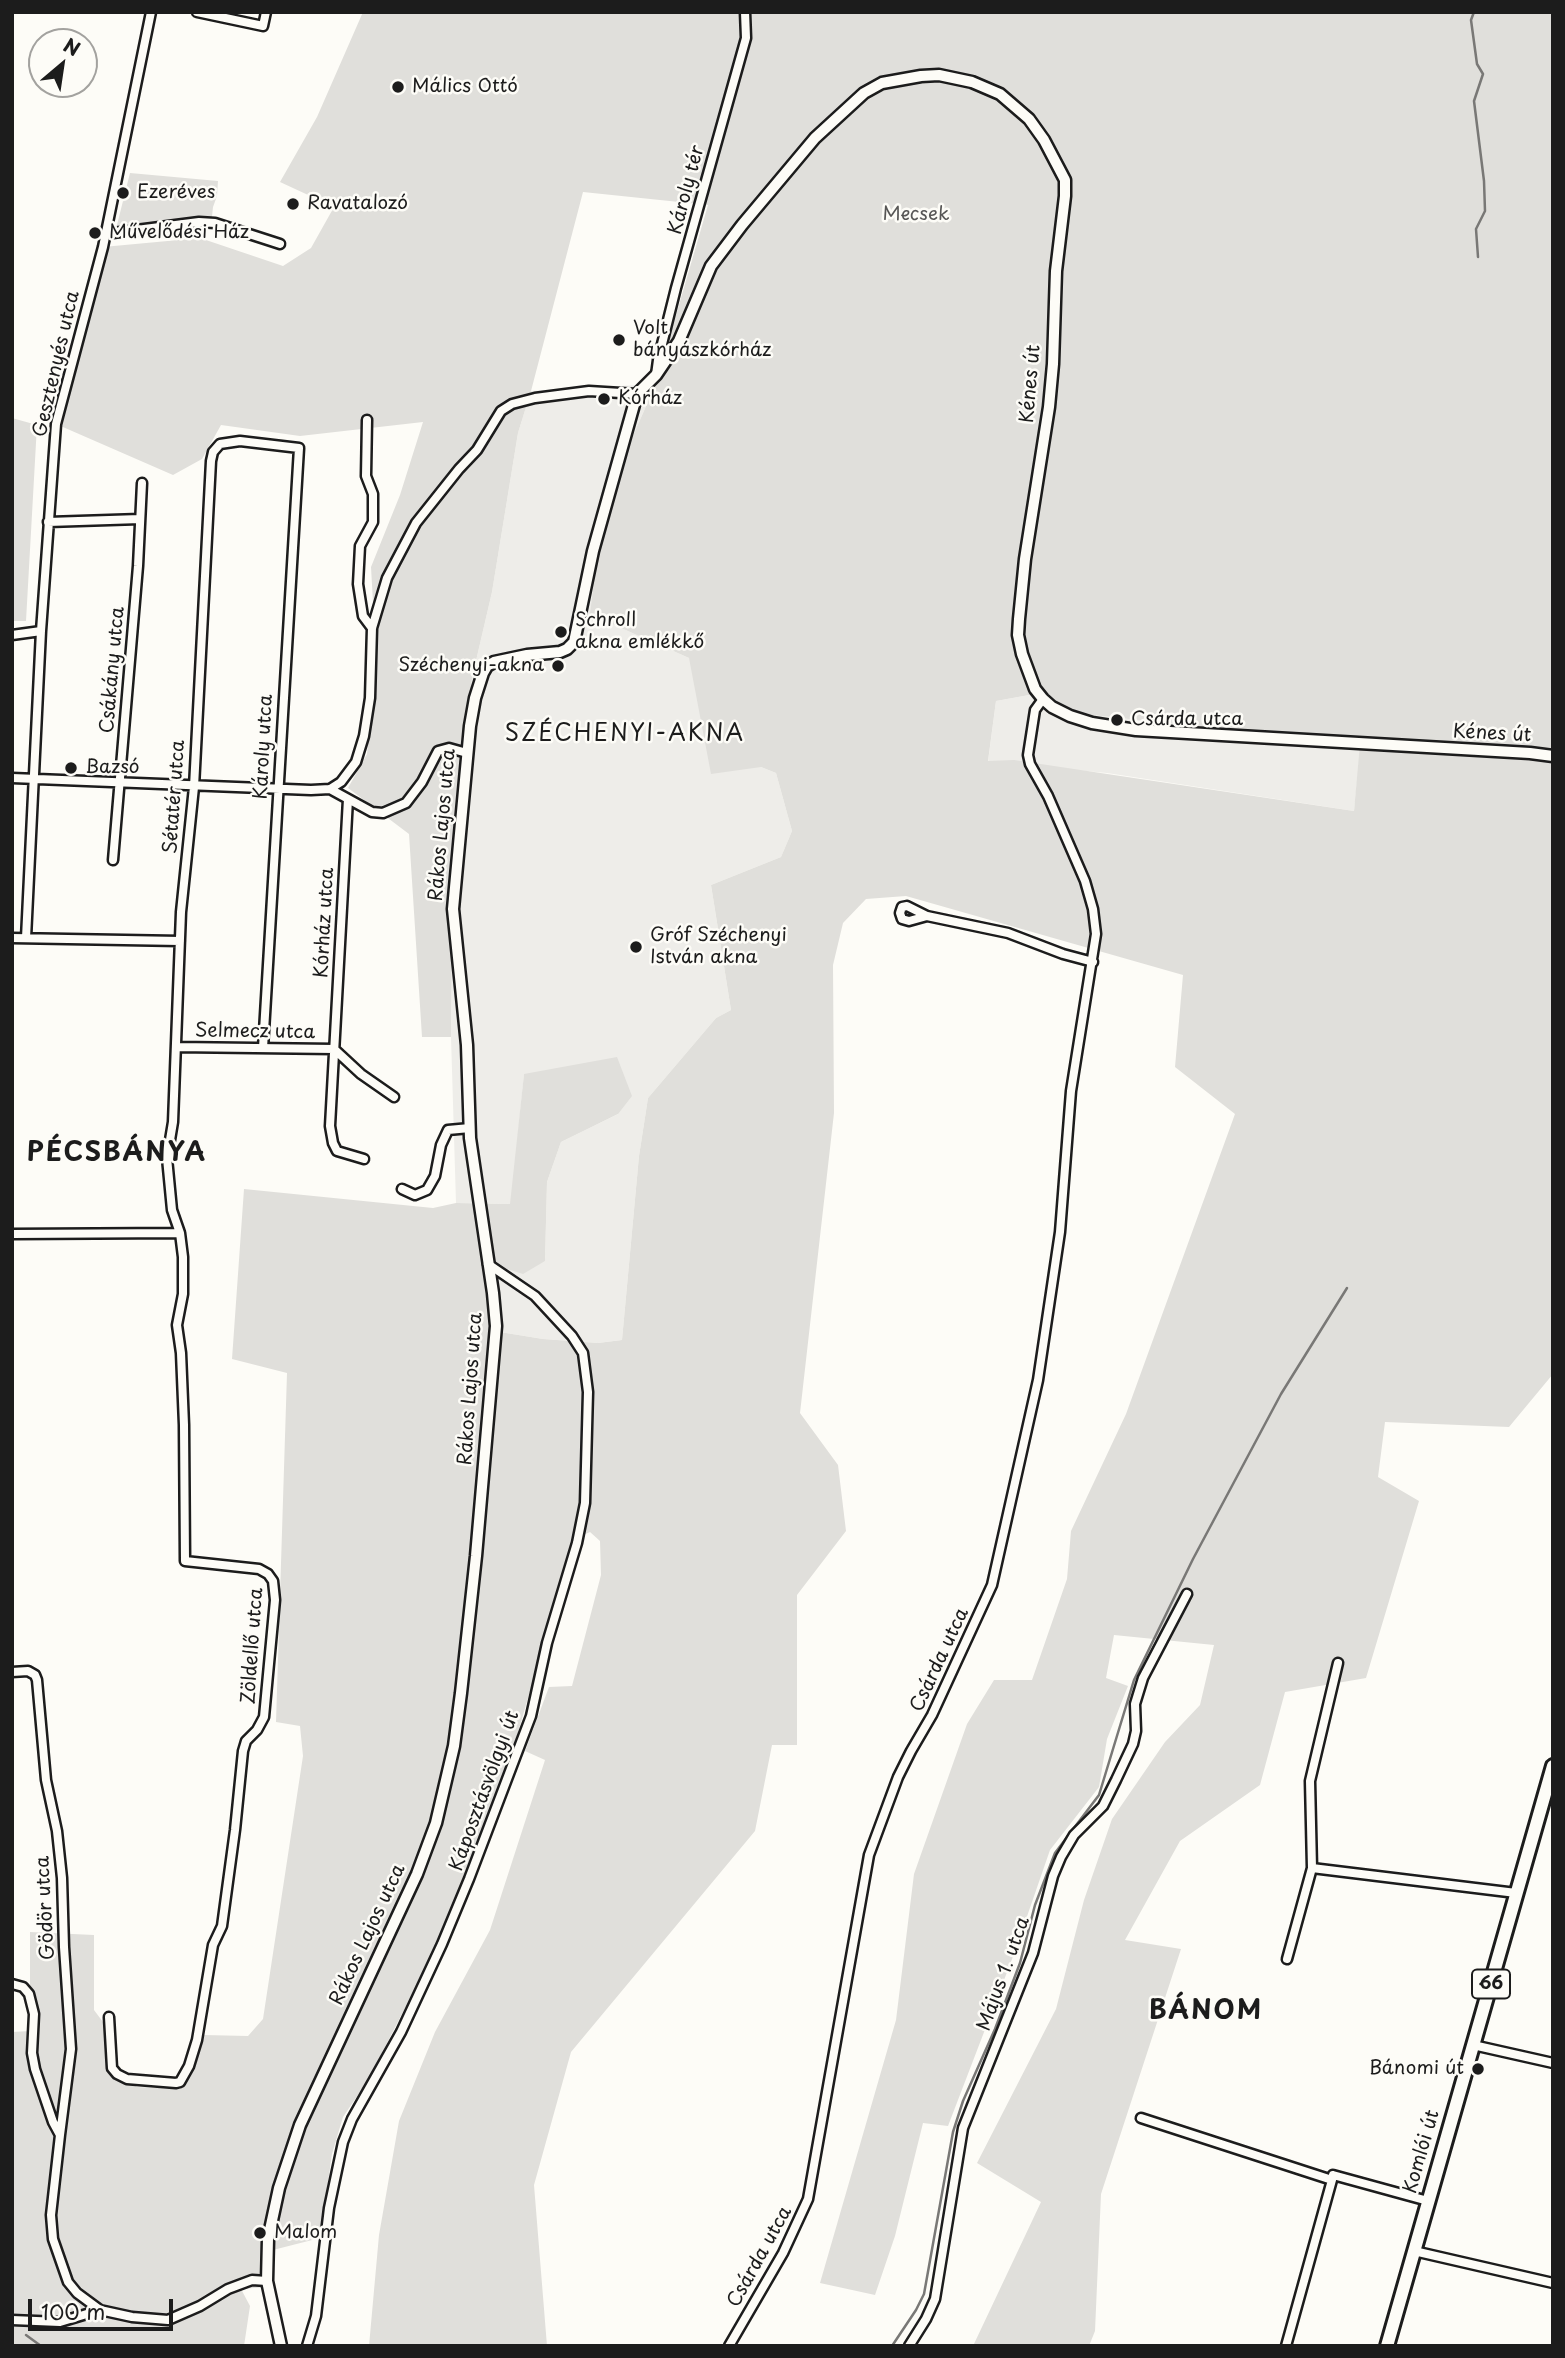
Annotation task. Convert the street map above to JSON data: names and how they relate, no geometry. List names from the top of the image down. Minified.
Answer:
{"streets":{"main road":["66","Komlói út"],"street":["Károly tér","Gesztenyés utca","Kénes út","Csákány utca","Károly utca","Sétatér utca","Rákos Lajos utca","Kórház utca","Selmecz utca","Zöldellő utca","Csárda utca","Káposztásvölgyi út","Gödör utca","Május 1. utca"]},"crossings":[["Károly tér","Kénes út"],["Kénes út","Rákos Lajos utca"],["Kénes út","Csárda utca"],["Károly utca","Sétatér utca"],["Károly utca","Selmecz utca"],["Sétatér utca","Selmecz utca"],["Sétatér utca","Zöldellő utca"],["Rákos Lajos utca","Káposztásvölgyi út"],["Kórház utca","Selmecz utca"]],"districts":["SZÉCHENYI-AKNA","PÉCSBÁNYA","BÁNOM"],"parks":["Mecsek"],"places":["Málics Ottó","Ezeréves","Ravatalozó","Művelődési Ház","Volt bányászkórház","Kórház","Schroll akna emlékkő","Széchenyi-akna","Csárda utca","Bazsó","Gróf Széchenyi István akna","Bánomi út","Malom"],"scale_bar":"100 m","north":"top right"}
